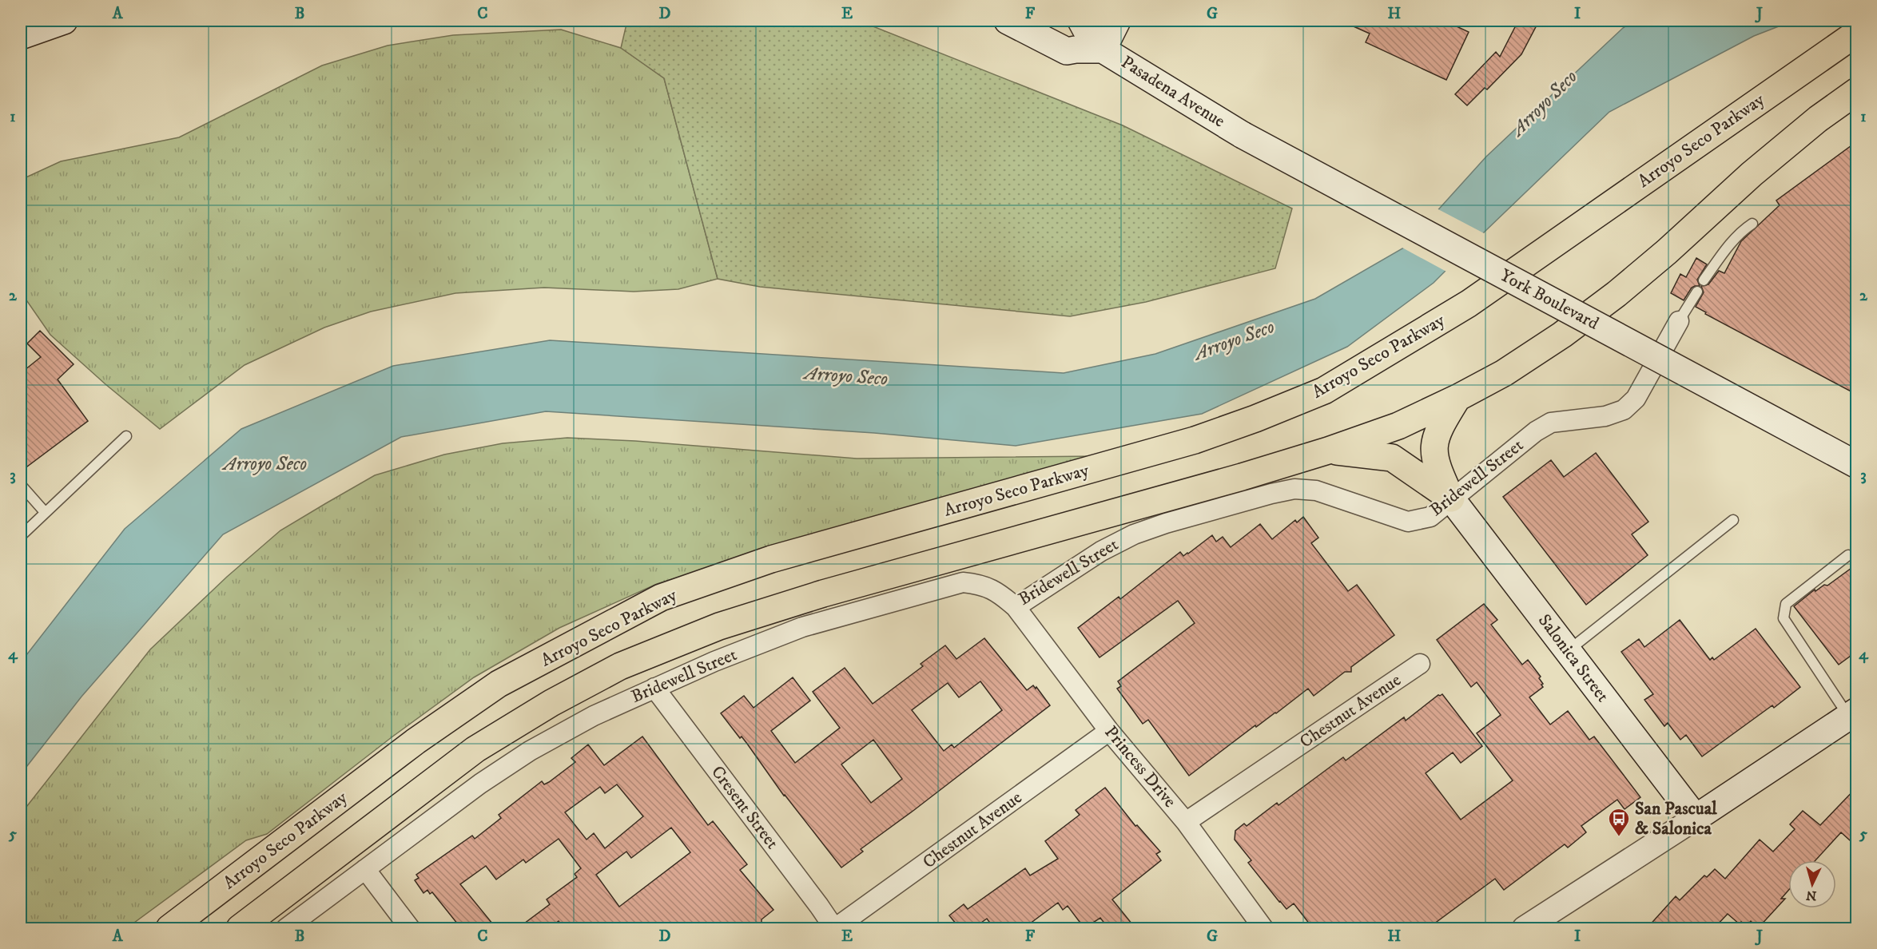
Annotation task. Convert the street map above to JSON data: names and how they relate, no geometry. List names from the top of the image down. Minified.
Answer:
{"streets":{"highway":["Arroyo Seco Parkway"],"main road":["Pasadena Avenue","York Boulevard","Salonica Street"],"street":["Bridewell Street","Chestnut Avenue","Princess Drive","Cresent Street"]},"crossings":[["Pasadena Avenue","York Boulevard"],["Bridewell Street","Salonica Street"],["Bridewell Street","Princess Drive"],["Bridewell Street","Cresent Street"],["Chestnut Avenue","Princess Drive"],["Chestnut Avenue","Cresent Street"]],"water":["Arroyo Seco"],"places":{"bus stop":["San Pascual & Salonica"]},"north":"bottom","grid":{"columns":["A","B","C","D","E","F","G","H","I","J"],"rows":["1","2","3","4","5"]}}
